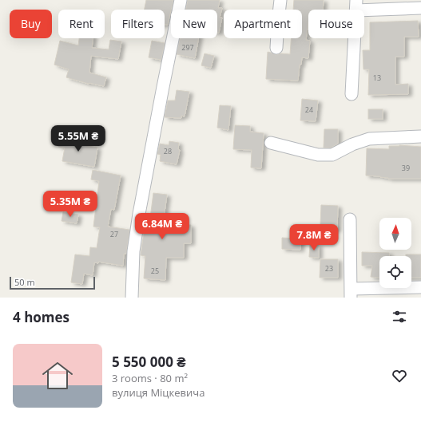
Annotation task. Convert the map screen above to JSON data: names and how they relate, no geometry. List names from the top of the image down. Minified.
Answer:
{"house_numbers":["297","13","24","28","39","27","23","25"],"scale_bar":"50 m","north":"top","page":{"chip":["Buy","Rent","Filters","New","Apartment","House"],"price":["5.55M ₴","5.35M ₴","6.84M ₴","7.8M ₴"],"scale":"50 m","heading":"4 homes","list":[{"name":"5 550 000 ₴","note":"3 rooms · 80 m² · вулиця Міцкевича"}]}}
